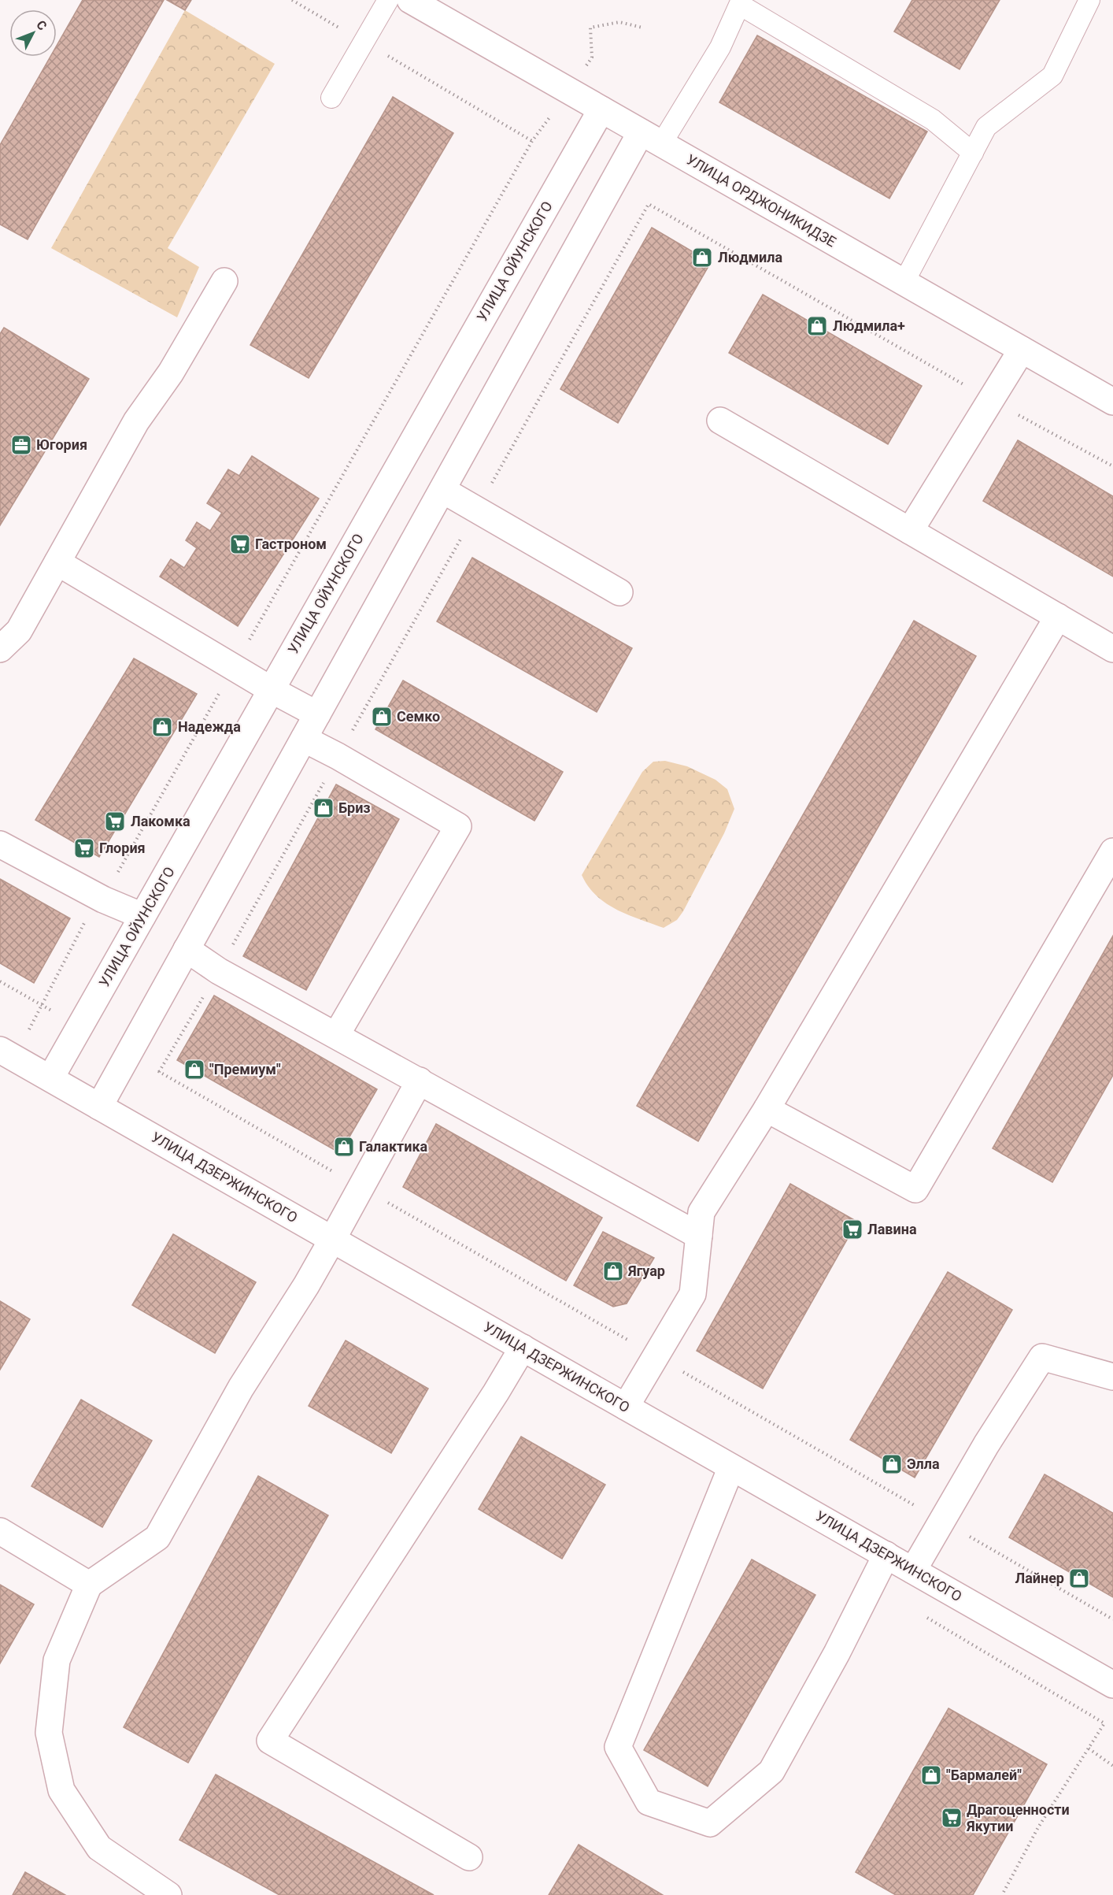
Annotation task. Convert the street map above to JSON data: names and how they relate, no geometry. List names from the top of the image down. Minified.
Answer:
{"streets":{"street":["УЛИЦА ОРДЖОНИКИДЗЕ","УЛИЦА ОЙУНСКОГО","УЛИЦА ДЗЕРЖИНСКОГО"]},"crossings":[["УЛИЦА ОРДЖОНИКИДЗЕ","УЛИЦА ОЙУНСКОГО"],["УЛИЦА ОЙУНСКОГО","УЛИЦА ДЗЕРЖИНСКОГО"]],"places":{"shop":["Людмила","Людмила+","Семко","Надежда","Бриз","\"Премиум\"","Галактика","Ягуар","Элла","Лайнер","\"Бармалей\""],"office":["Югория"],"supermarket":["Гастроном","Лакомка","Глория","Лавина","Драгоценности Якутии"]},"north":"top right"}
